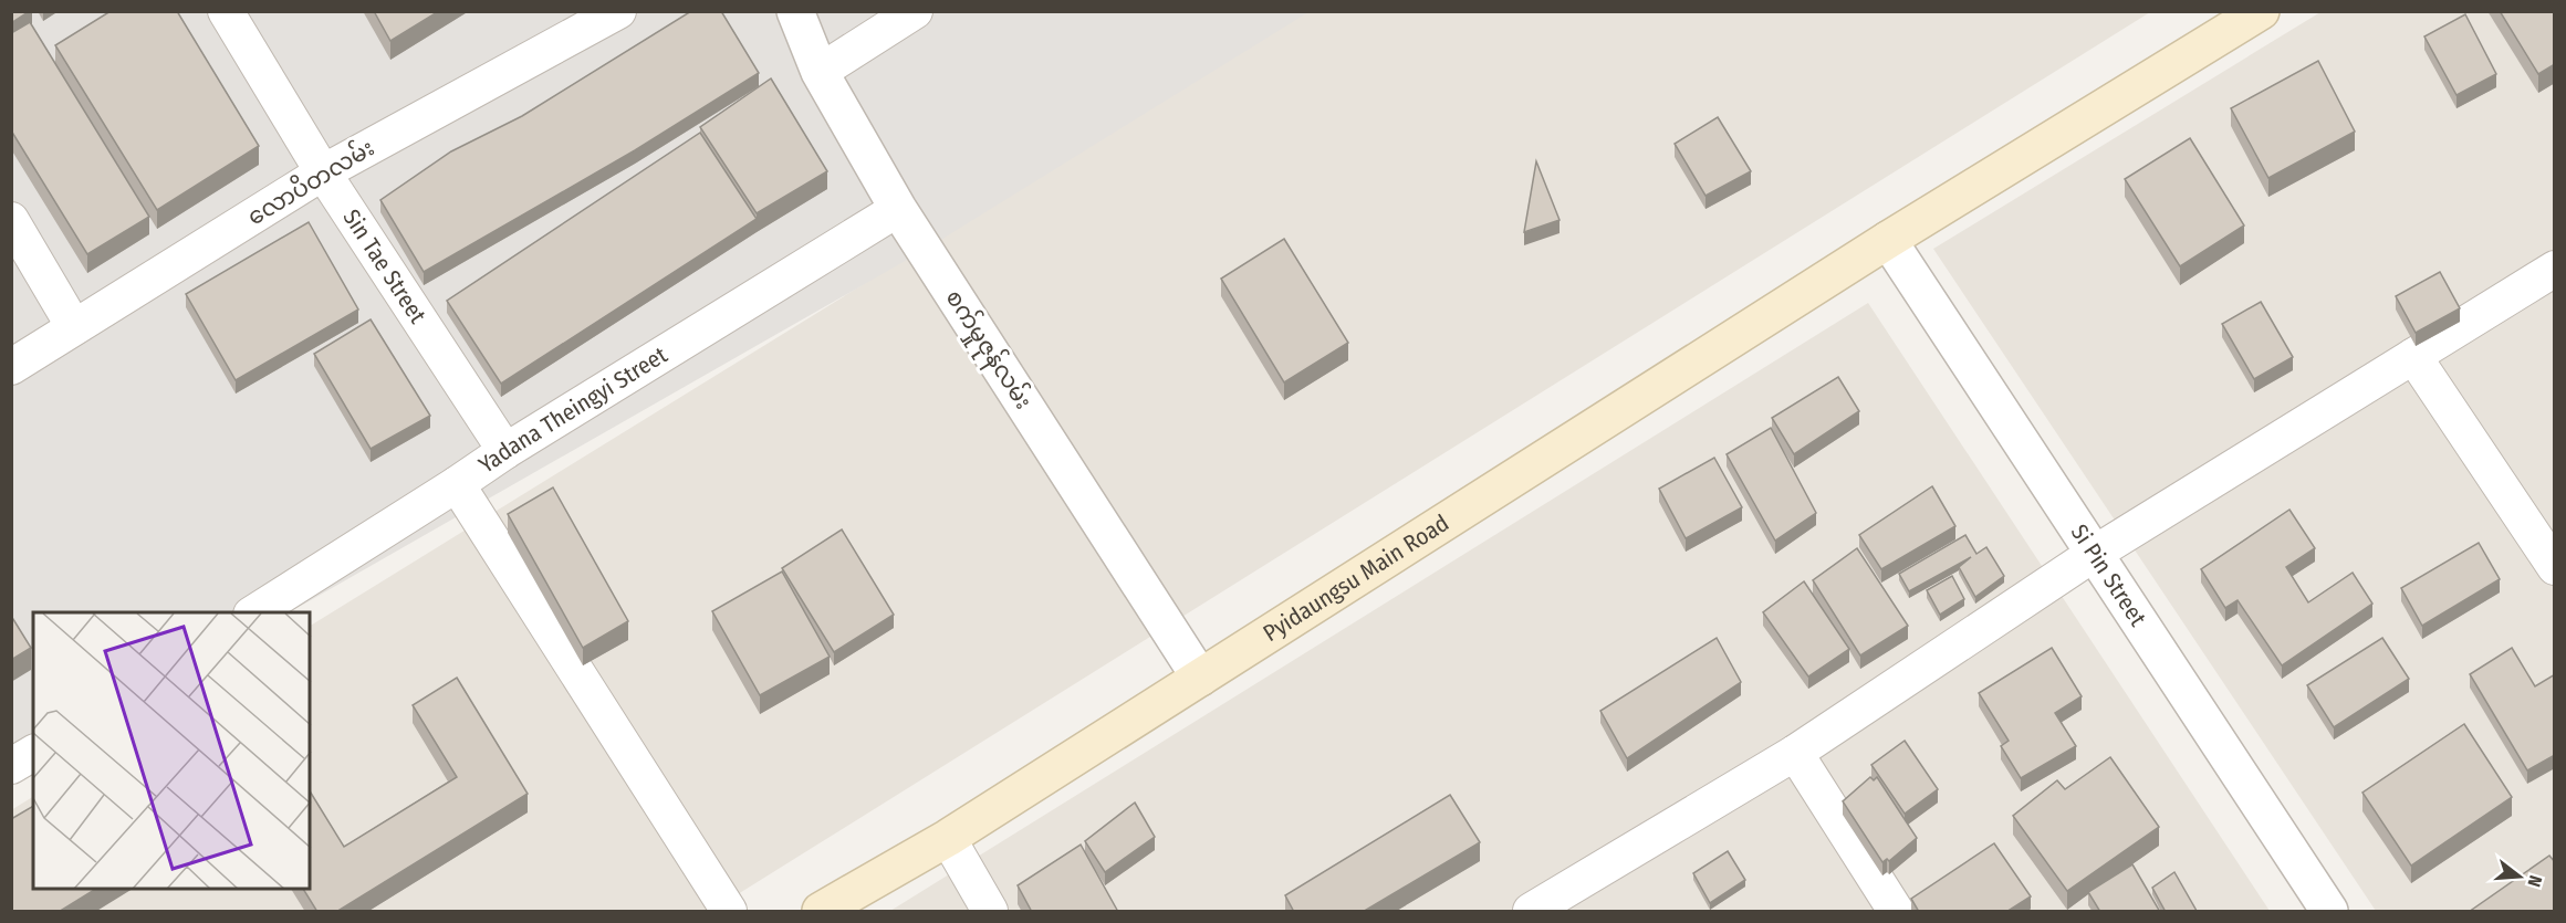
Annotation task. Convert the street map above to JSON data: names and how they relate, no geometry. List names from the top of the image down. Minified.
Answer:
{"streets":{"main road":["Pyidaungsu Main Road"],"street":["လောပိတလမ်း","Sin Tae Street","စက်မှုဇုန်လမ်း","Yadana Theingyi Street","Si Pin Street"]},"crossings":[["လောပိတလမ်း","Sin Tae Street"],["Sin Tae Street","Yadana Theingyi Street"],["စက်မှုဇုန်လမ်း","Yadana Theingyi Street"],["စက်မှုဇုန်လမ်း","Pyidaungsu Main Road"],["Si Pin Street","Pyidaungsu Main Road"]],"north":"right"}
